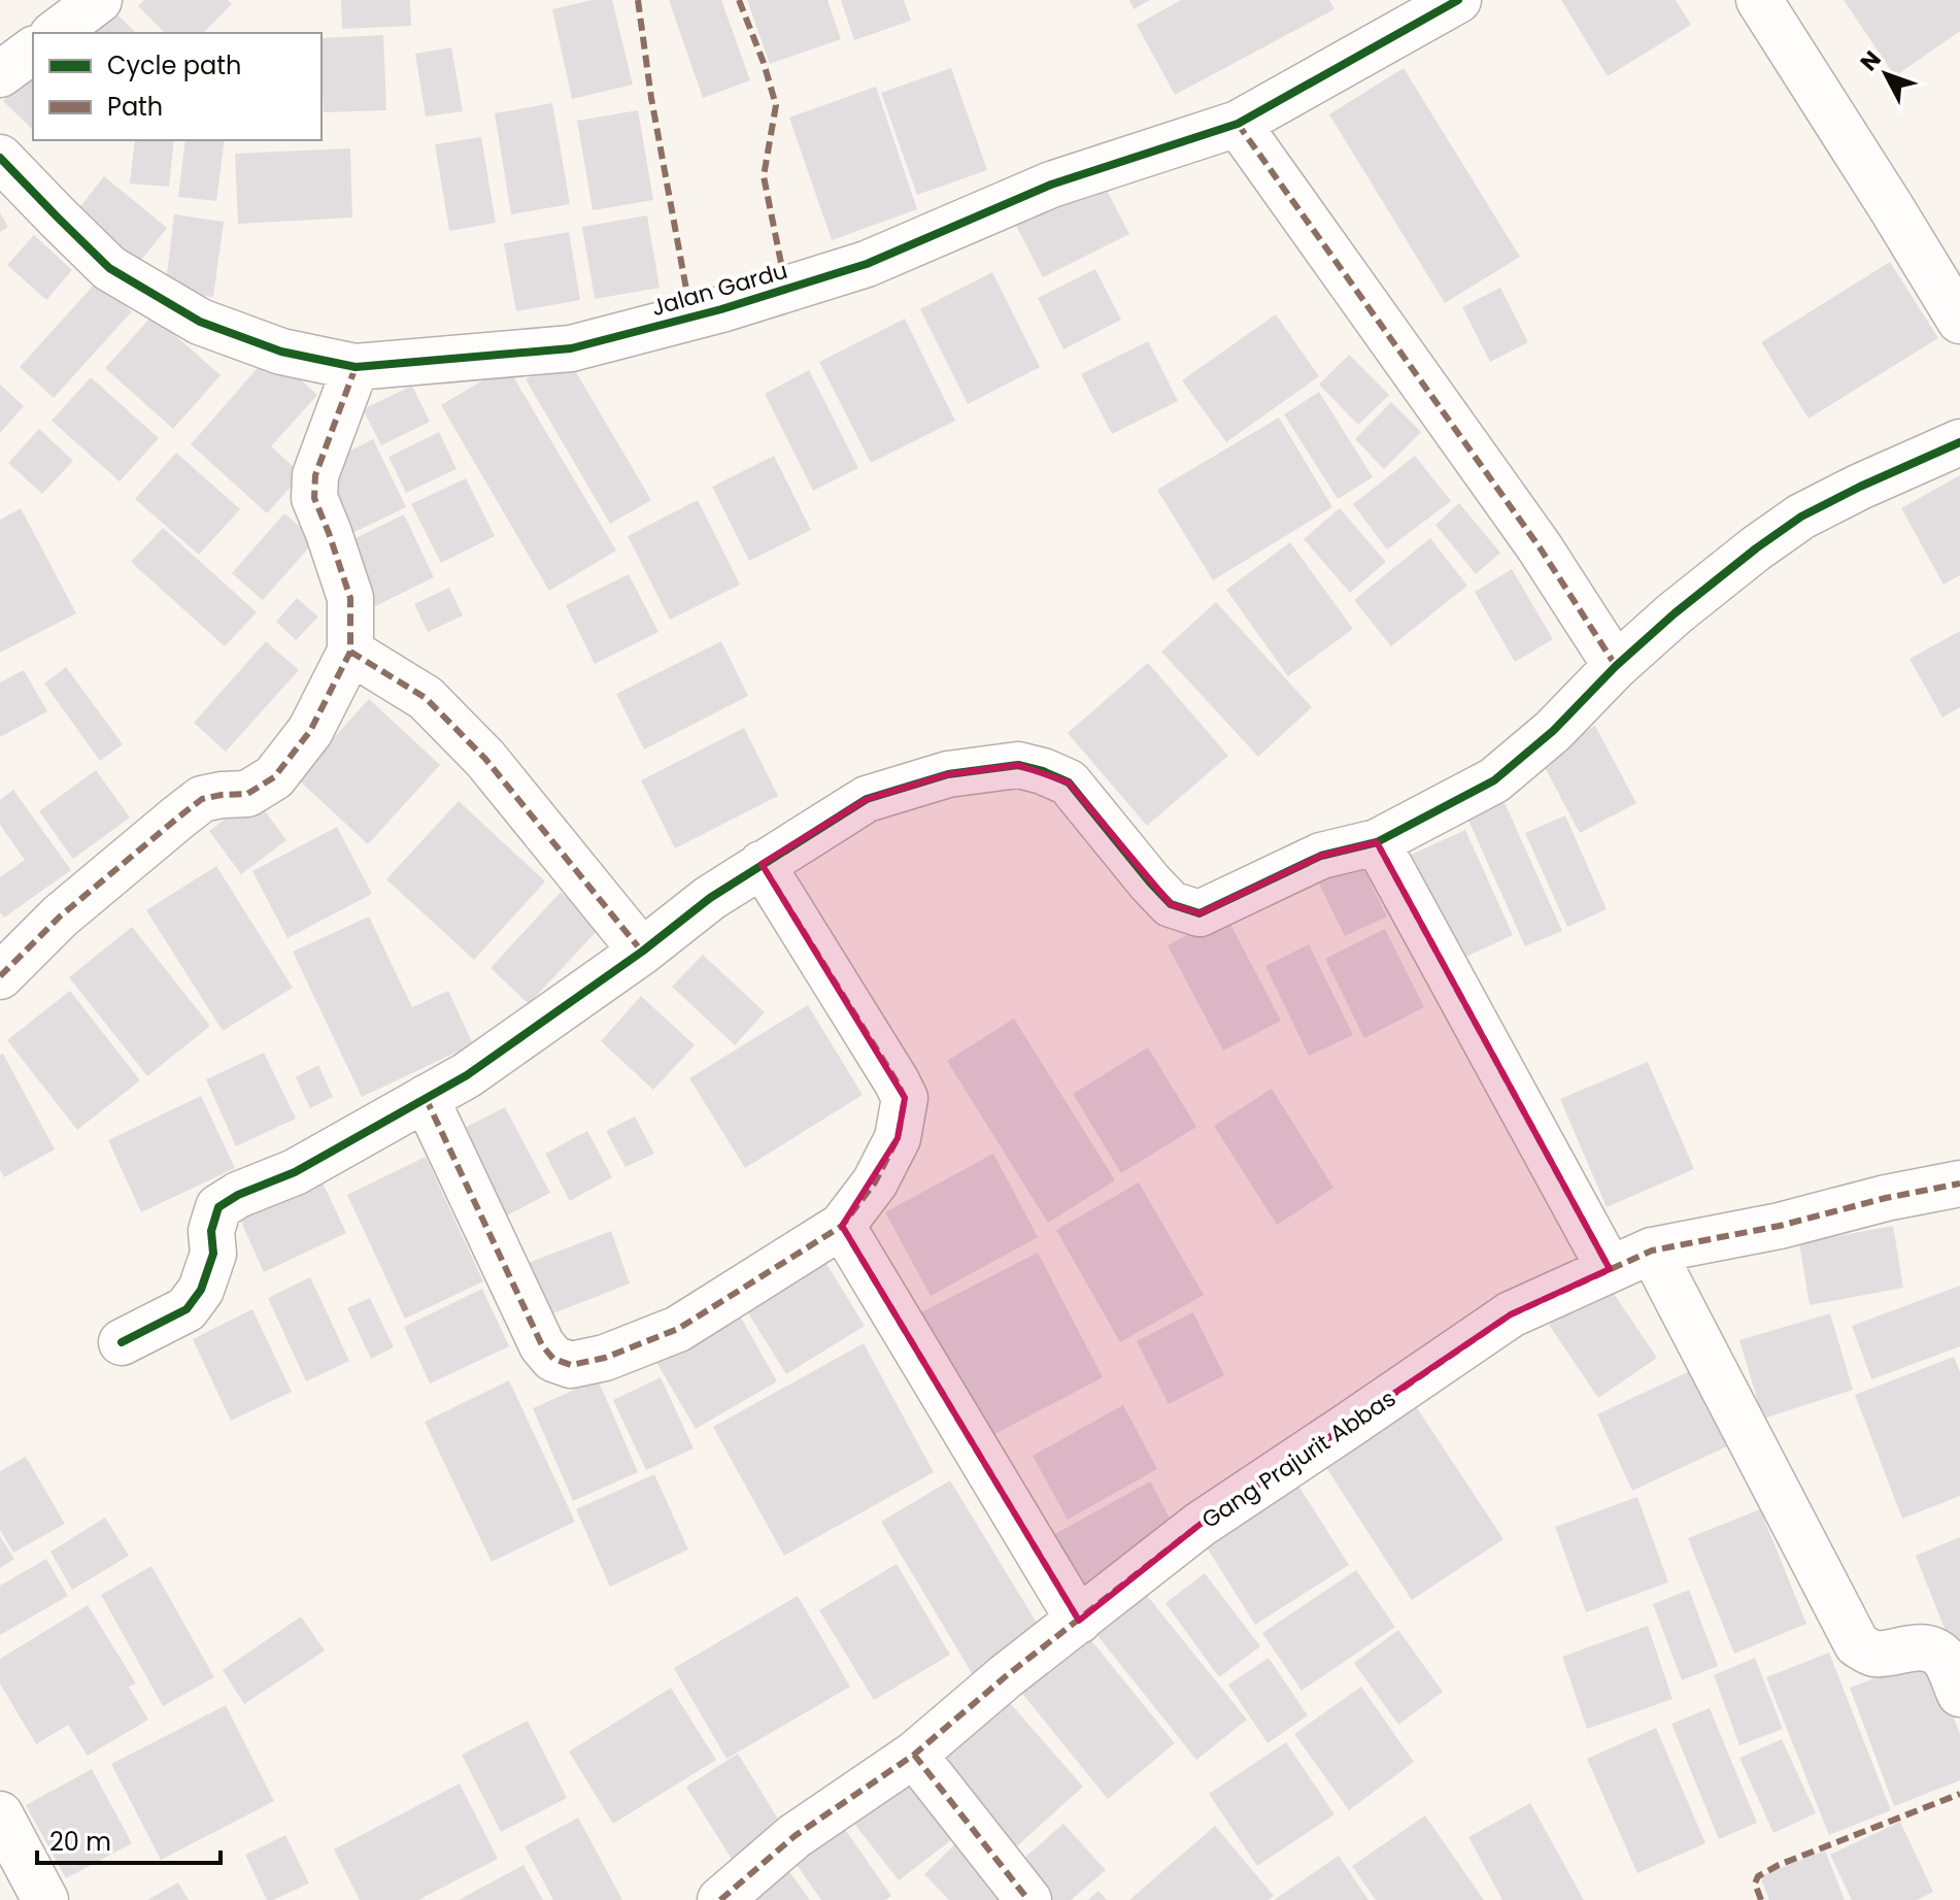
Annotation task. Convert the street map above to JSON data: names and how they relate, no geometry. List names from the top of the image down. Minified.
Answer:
{"streets":{"main road":["Jalan Gardu","Gang Prajurit Abbas"]},"legend":["Cycle path","Path"],"scale_bar":"20 m","north":"top left"}
